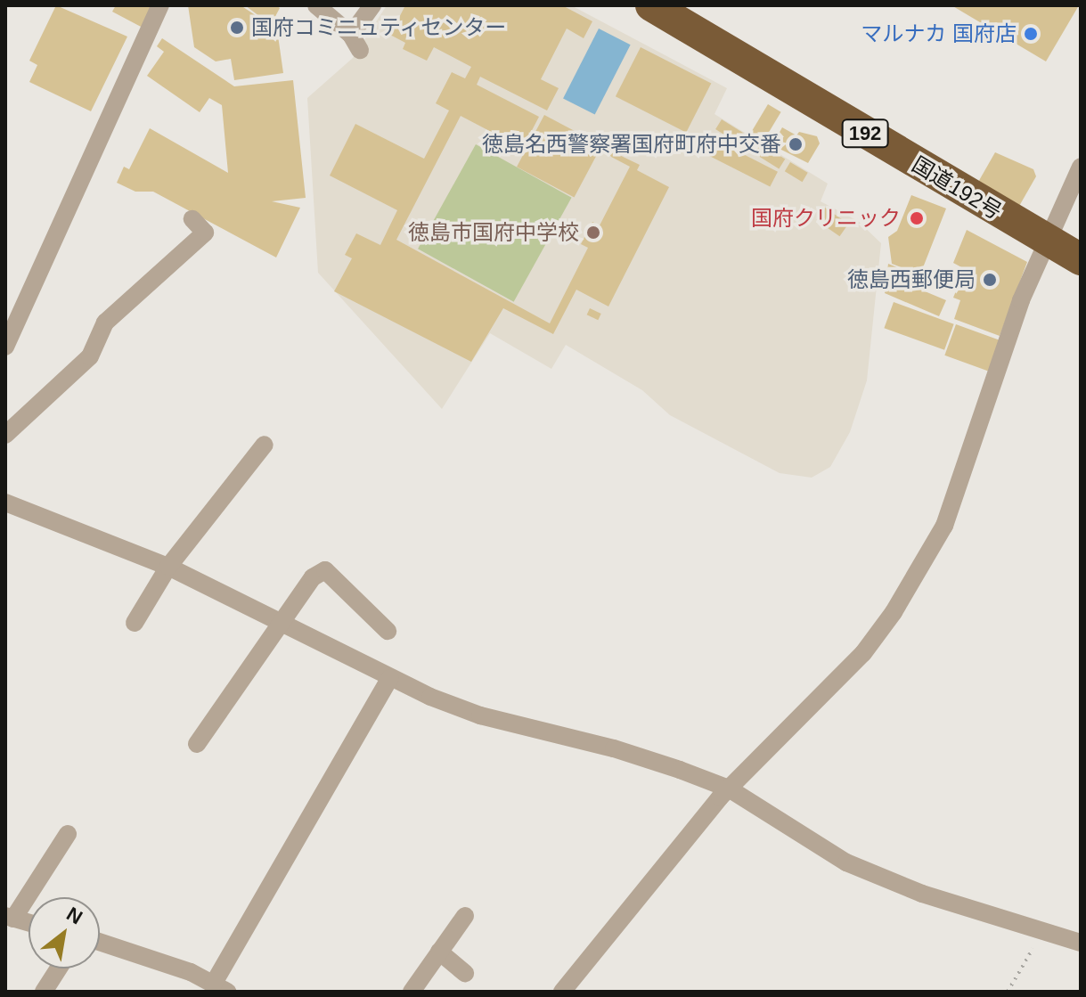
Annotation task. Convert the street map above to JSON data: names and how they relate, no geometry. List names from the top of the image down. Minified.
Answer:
{"streets":{"highway":["192","国道192号"]},"places":["国府コミニュティセンター","マルナカ 国府店","徳島名西警察署国府町府中交番","国府クリニック","徳島市国府中学校","徳島西郵便局"],"north":"top right"}
